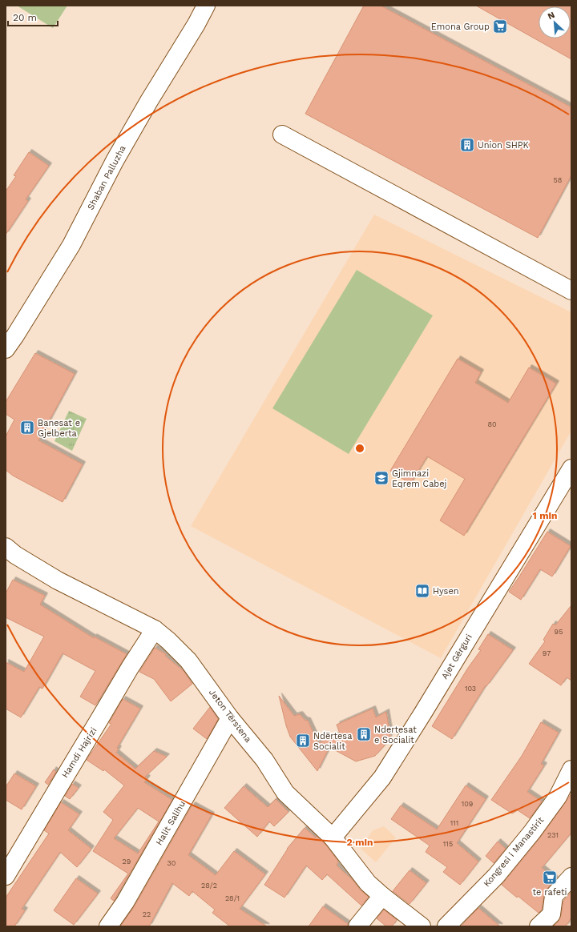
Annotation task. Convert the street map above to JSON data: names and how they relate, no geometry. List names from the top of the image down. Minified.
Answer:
{"streets":{"street":["Shaban Palluzha","Ajet Gërguri","Jeton Tërstena","Hamdi Hajrizi","Halit Salihu","Kongresi i Manastirit"]},"crossings":[["Ajet Gërguri","Jeton Tërstena"],["Jeton Tërstena","Hamdi Hajrizi"],["Jeton Tërstena","Halit Salihu"]],"places":{"supermarket":["Emona Group","te rafeti"],"building":["Union SHPK","Banesat e Gjelberta","Ndertesat e Socialit","Ndërtesa Socialit"],"school or university":["Gjimnazi Eqrem Cabej"],"library":["Hysen"]},"house_numbers":["58","80","95","97","103","109","111","231","115","29","30","28/2","28/1","22"],"scale_bar":"20 m","north":"top left","rings":["1 min","2 min"]}
